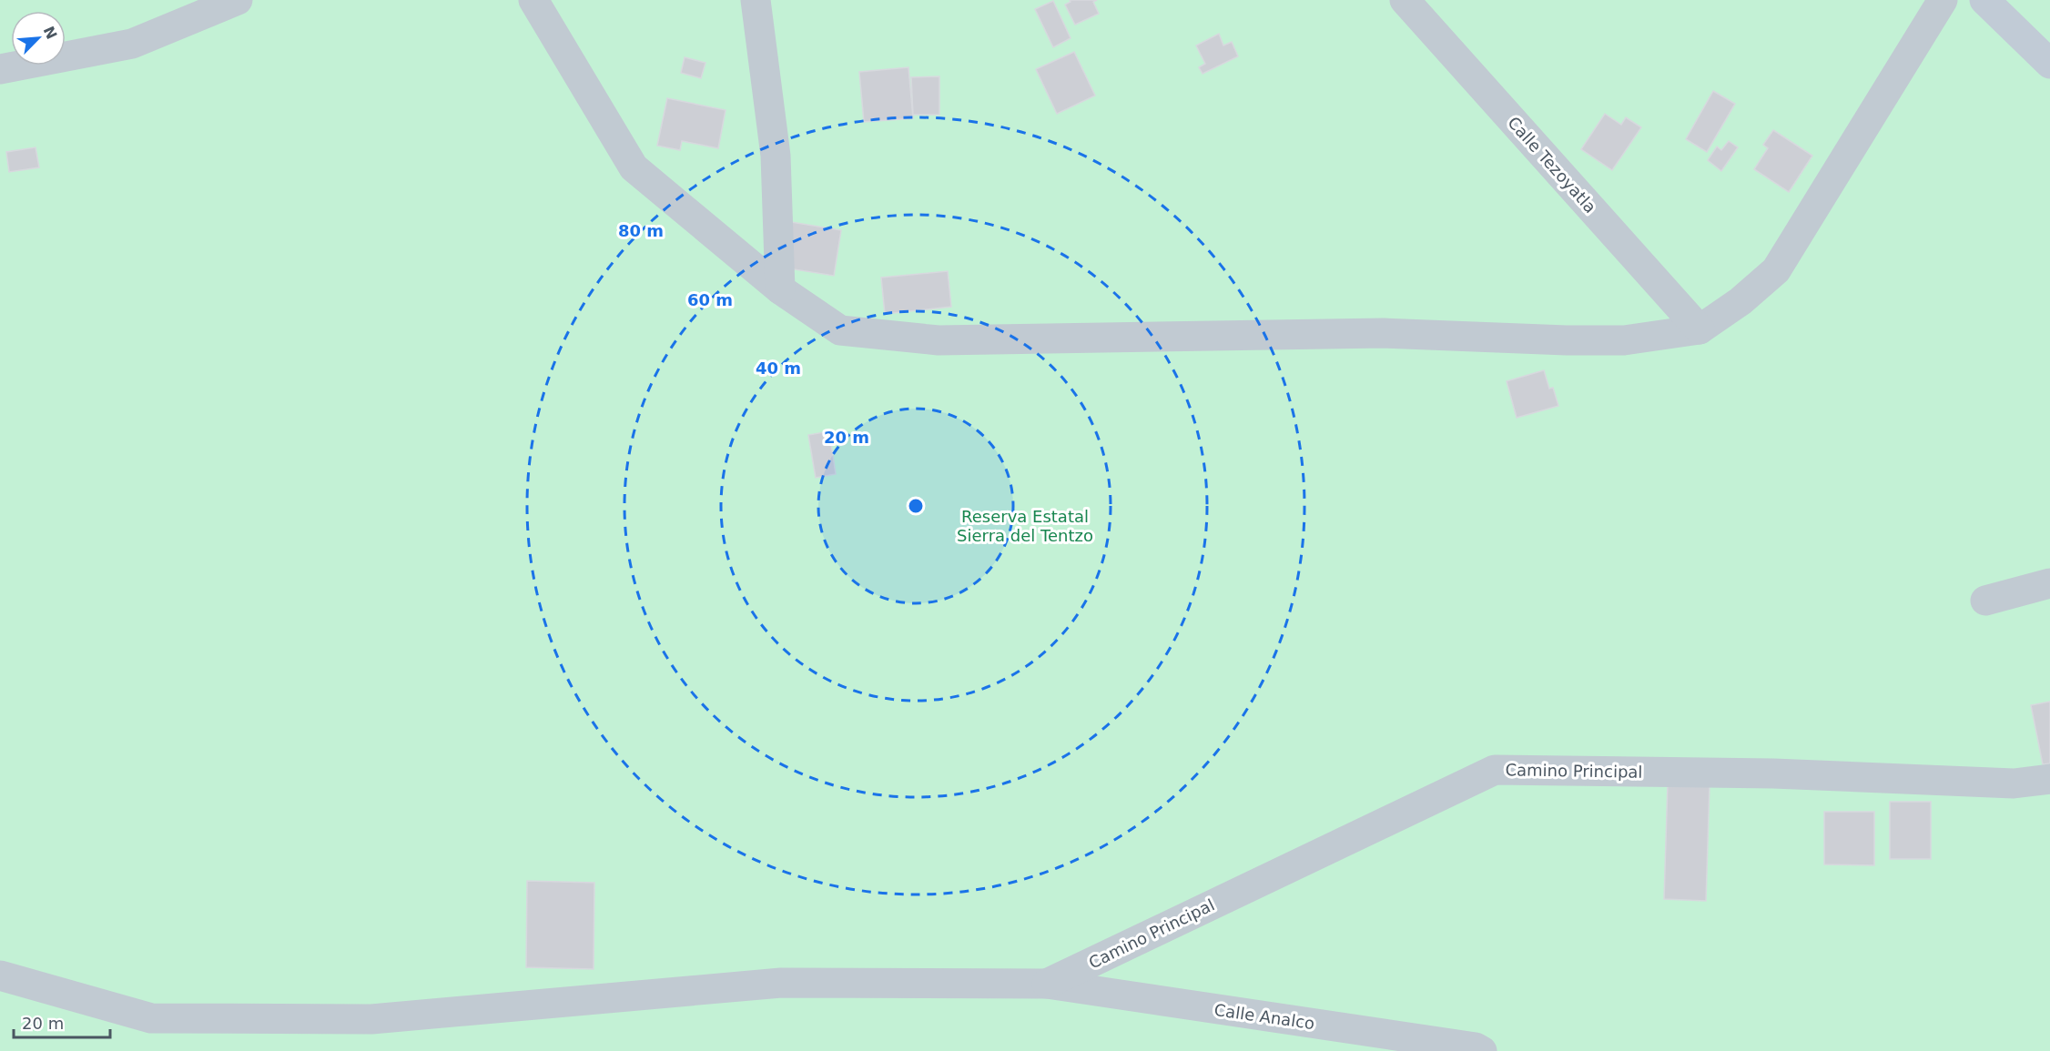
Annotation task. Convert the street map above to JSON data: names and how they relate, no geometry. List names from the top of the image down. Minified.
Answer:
{"streets":{"street":["Calle Tezoyatla","Camino Principal","Calle Analco"]},"crossings":[["Camino Principal","Calle Analco"]],"parks":["Reserva Estatal Sierra del Tentzo"],"scale_bar":"20 m","north":"top right","rings":["80 m","60 m","40 m","20 m"]}
